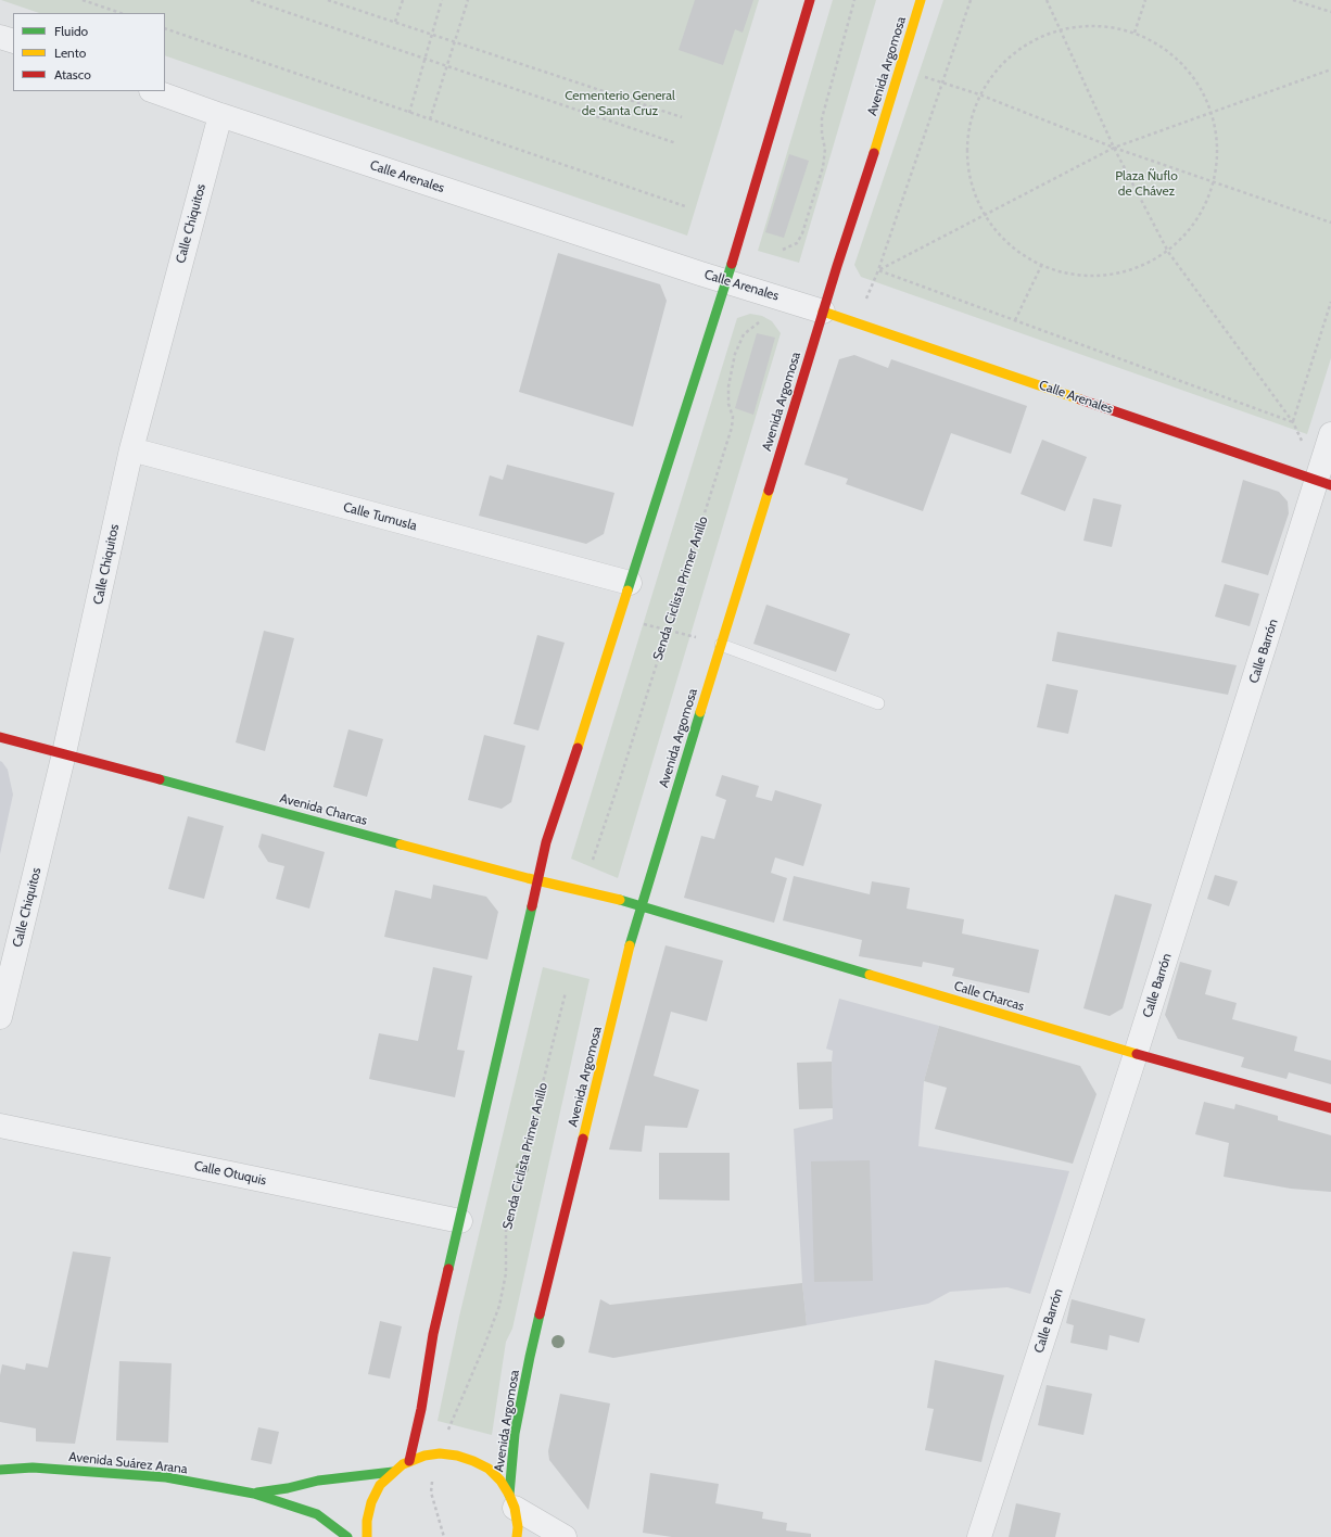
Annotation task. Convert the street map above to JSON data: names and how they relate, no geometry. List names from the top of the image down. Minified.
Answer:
{"streets":{"main road":["Avenida Argomosa","Calle Arenales","Avenida Charcas","Calle Charcas","Avenida Suárez Arana"],"street":["Calle Chiquitos","Calle Tumusla","Calle Barrón","Calle Otuquis"],"path":["Senda Ciclista Primer Anillo"]},"crossings":[["Avenida Argomosa","Calle Arenales"],["Avenida Argomosa","Avenida Charcas"],["Avenida Argomosa","Calle Charcas"],["Calle Arenales","Calle Chiquitos"],["Calle Arenales","Calle Barrón"],["Calle Chiquitos","Calle Tumusla"],["Calle Chiquitos","Avenida Charcas"],["Calle Barrón","Calle Charcas"],["Avenida Charcas","Calle Charcas"]],"parks":["Cementerio General de Santa Cruz","Plaza Ñuflo de Chávez"],"legend":["Fluido","Lento","Atasco"]}
